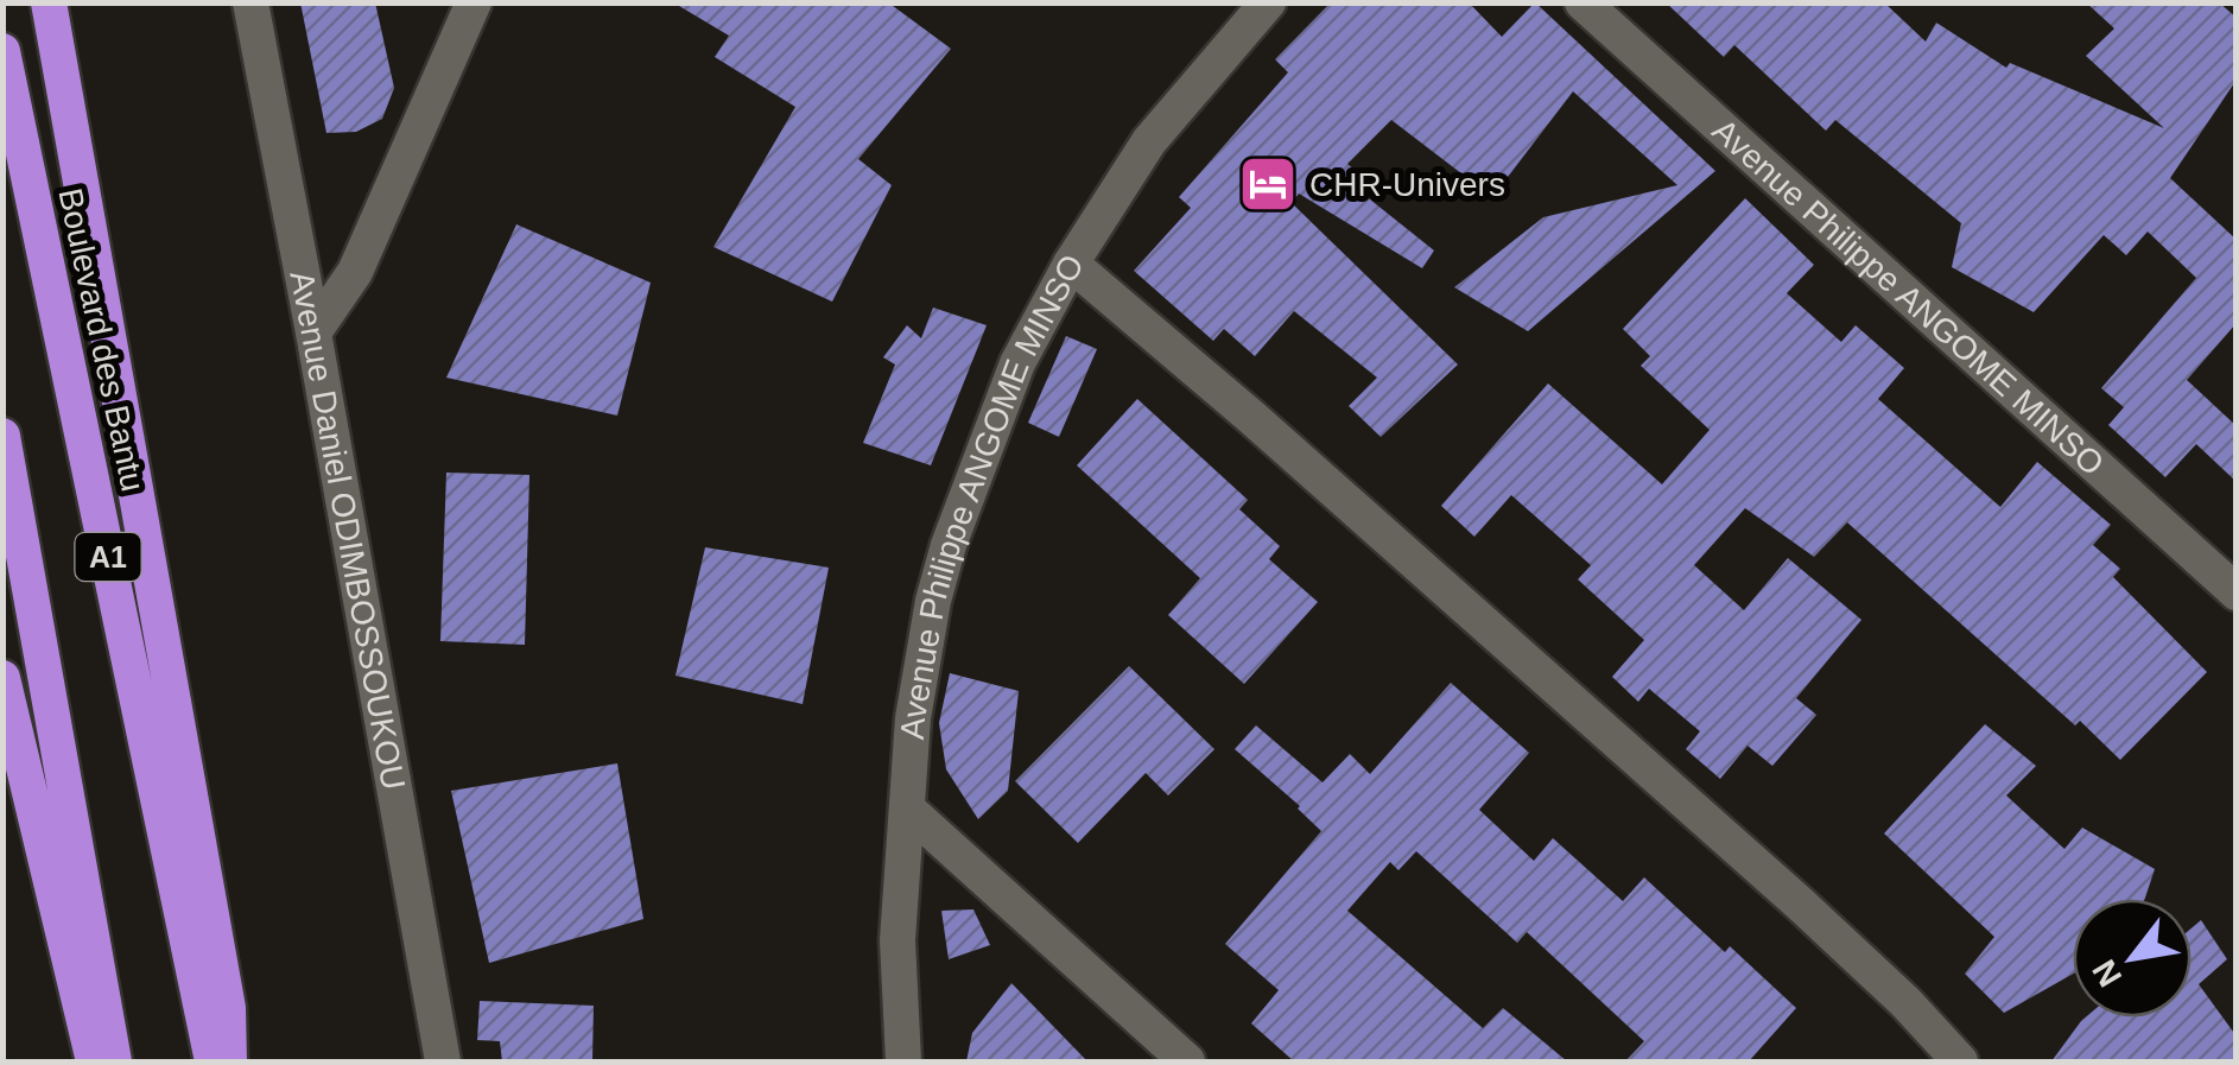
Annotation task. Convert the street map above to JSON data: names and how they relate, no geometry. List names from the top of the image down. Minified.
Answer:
{"streets":{"highway":["Boulevard des Bantu","A1"],"street":["Avenue Philippe ANGOME MINSO","Avenue Daniel ODIMBOSSOUKOU"]},"places":{"hotel":["CHR-Univers"]},"north":"bottom left"}
